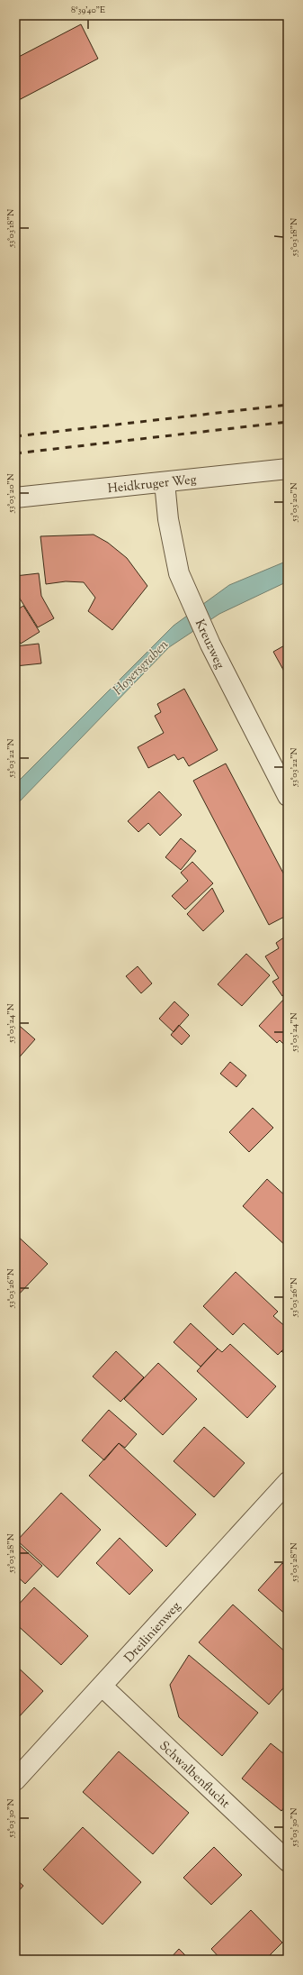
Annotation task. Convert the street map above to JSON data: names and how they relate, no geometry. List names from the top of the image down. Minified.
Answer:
{"streets":{"street":["Heidkruger Weg","Kreuzweg","Dreilinienweg","Schwalbenflucht"]},"crossings":[["Heidkruger Weg","Kreuzweg"],["Dreilinienweg","Schwalbenflucht"]],"water":["Hoyersgraben"],"coordinates":["8°39'40\"E","53°03'18\"N","53°03'20\"N","53°03'22\"N","53°03'24\"N","53°03'26\"N","53°03'28\"N","53°03'30\"N"]}
